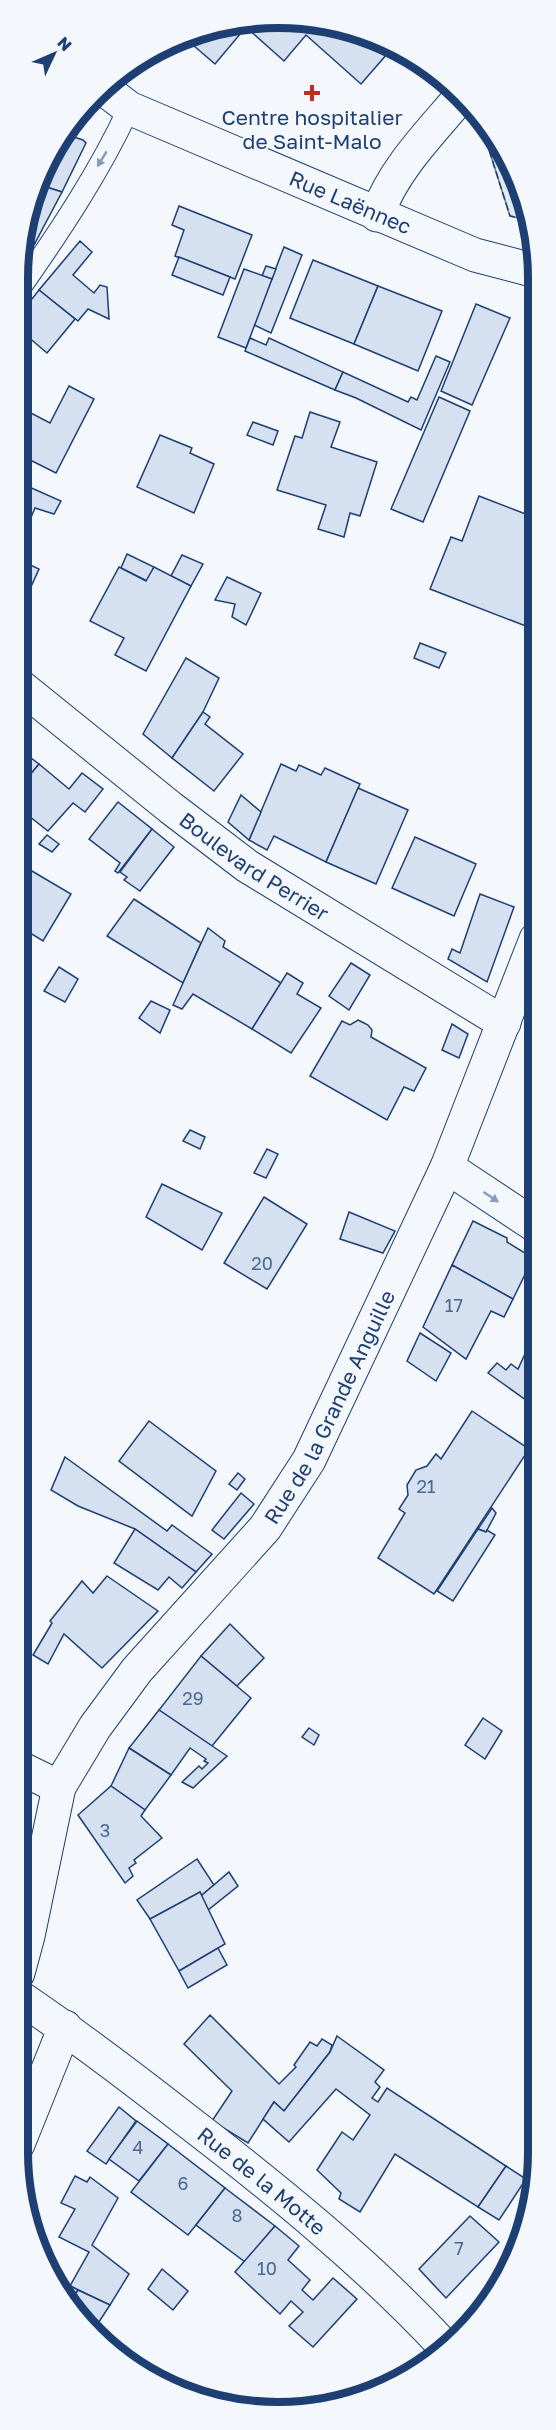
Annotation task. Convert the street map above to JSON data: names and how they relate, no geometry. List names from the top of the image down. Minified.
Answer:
{"streets":{"street":["Rue Laënnec","Boulevard Perrier","Rue de la Grande Anguille","Rue de la Motte"]},"crossings":[["Boulevard Perrier","Rue de la Grande Anguille"]],"places":{"health":["Centre hospitalier de Saint-Malo"]},"house_numbers":["20","17","21","29","3","4","6","8","7","10"],"north":"top right"}
